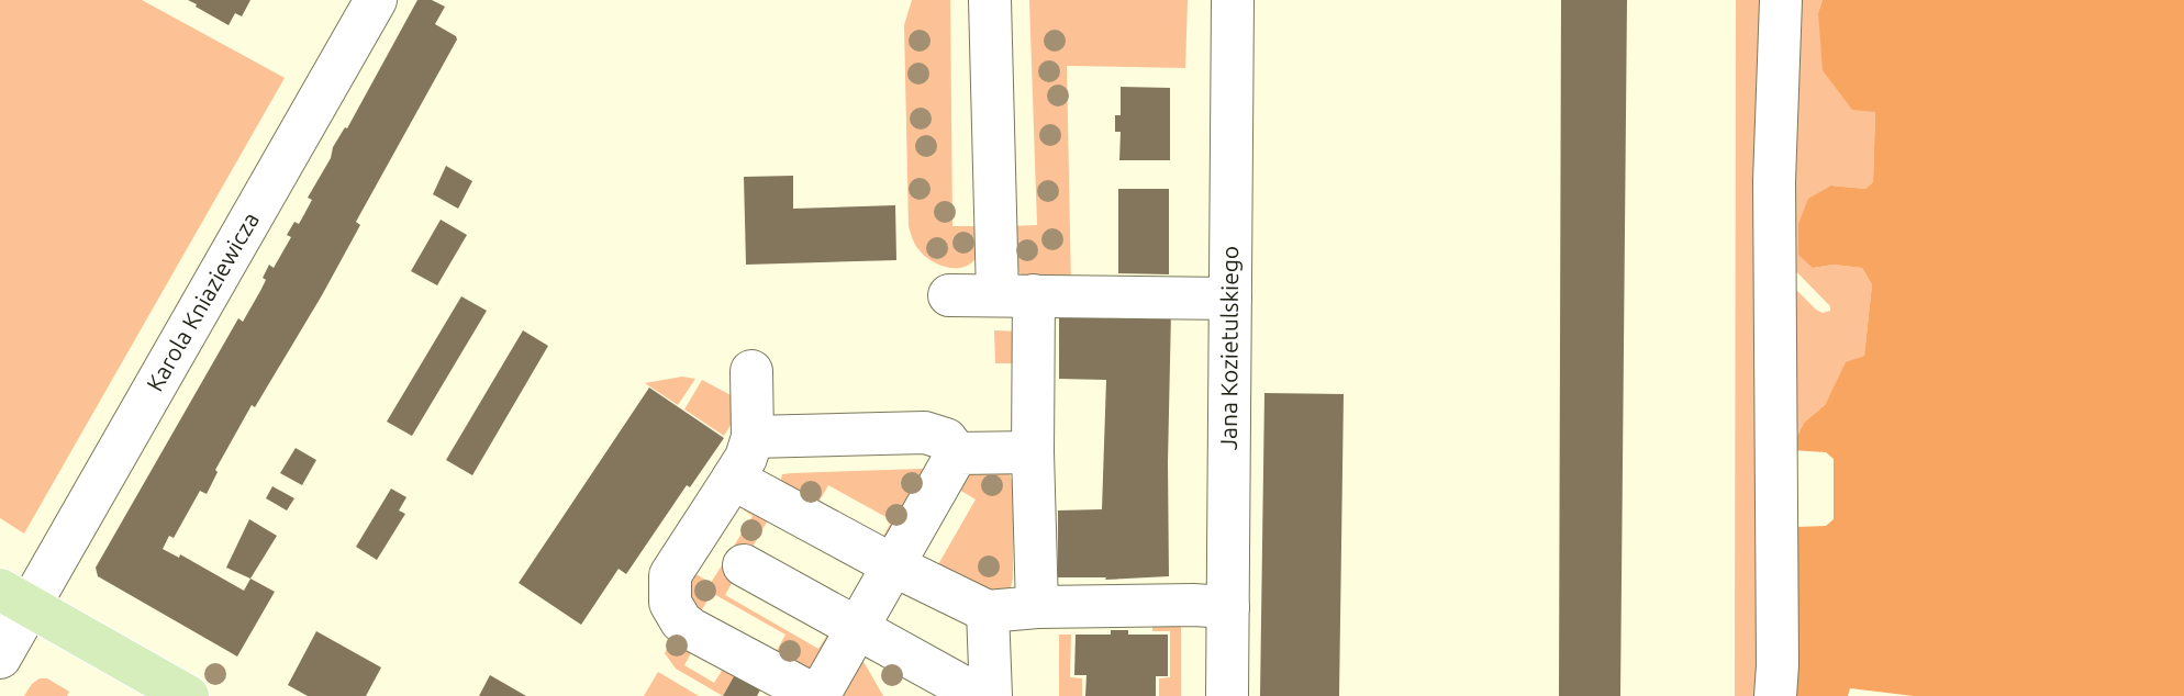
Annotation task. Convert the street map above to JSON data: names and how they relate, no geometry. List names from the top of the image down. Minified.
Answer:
{"streets":{"street":["Karola Kniaziewicza","Jana Kozietulskiego"]}}
